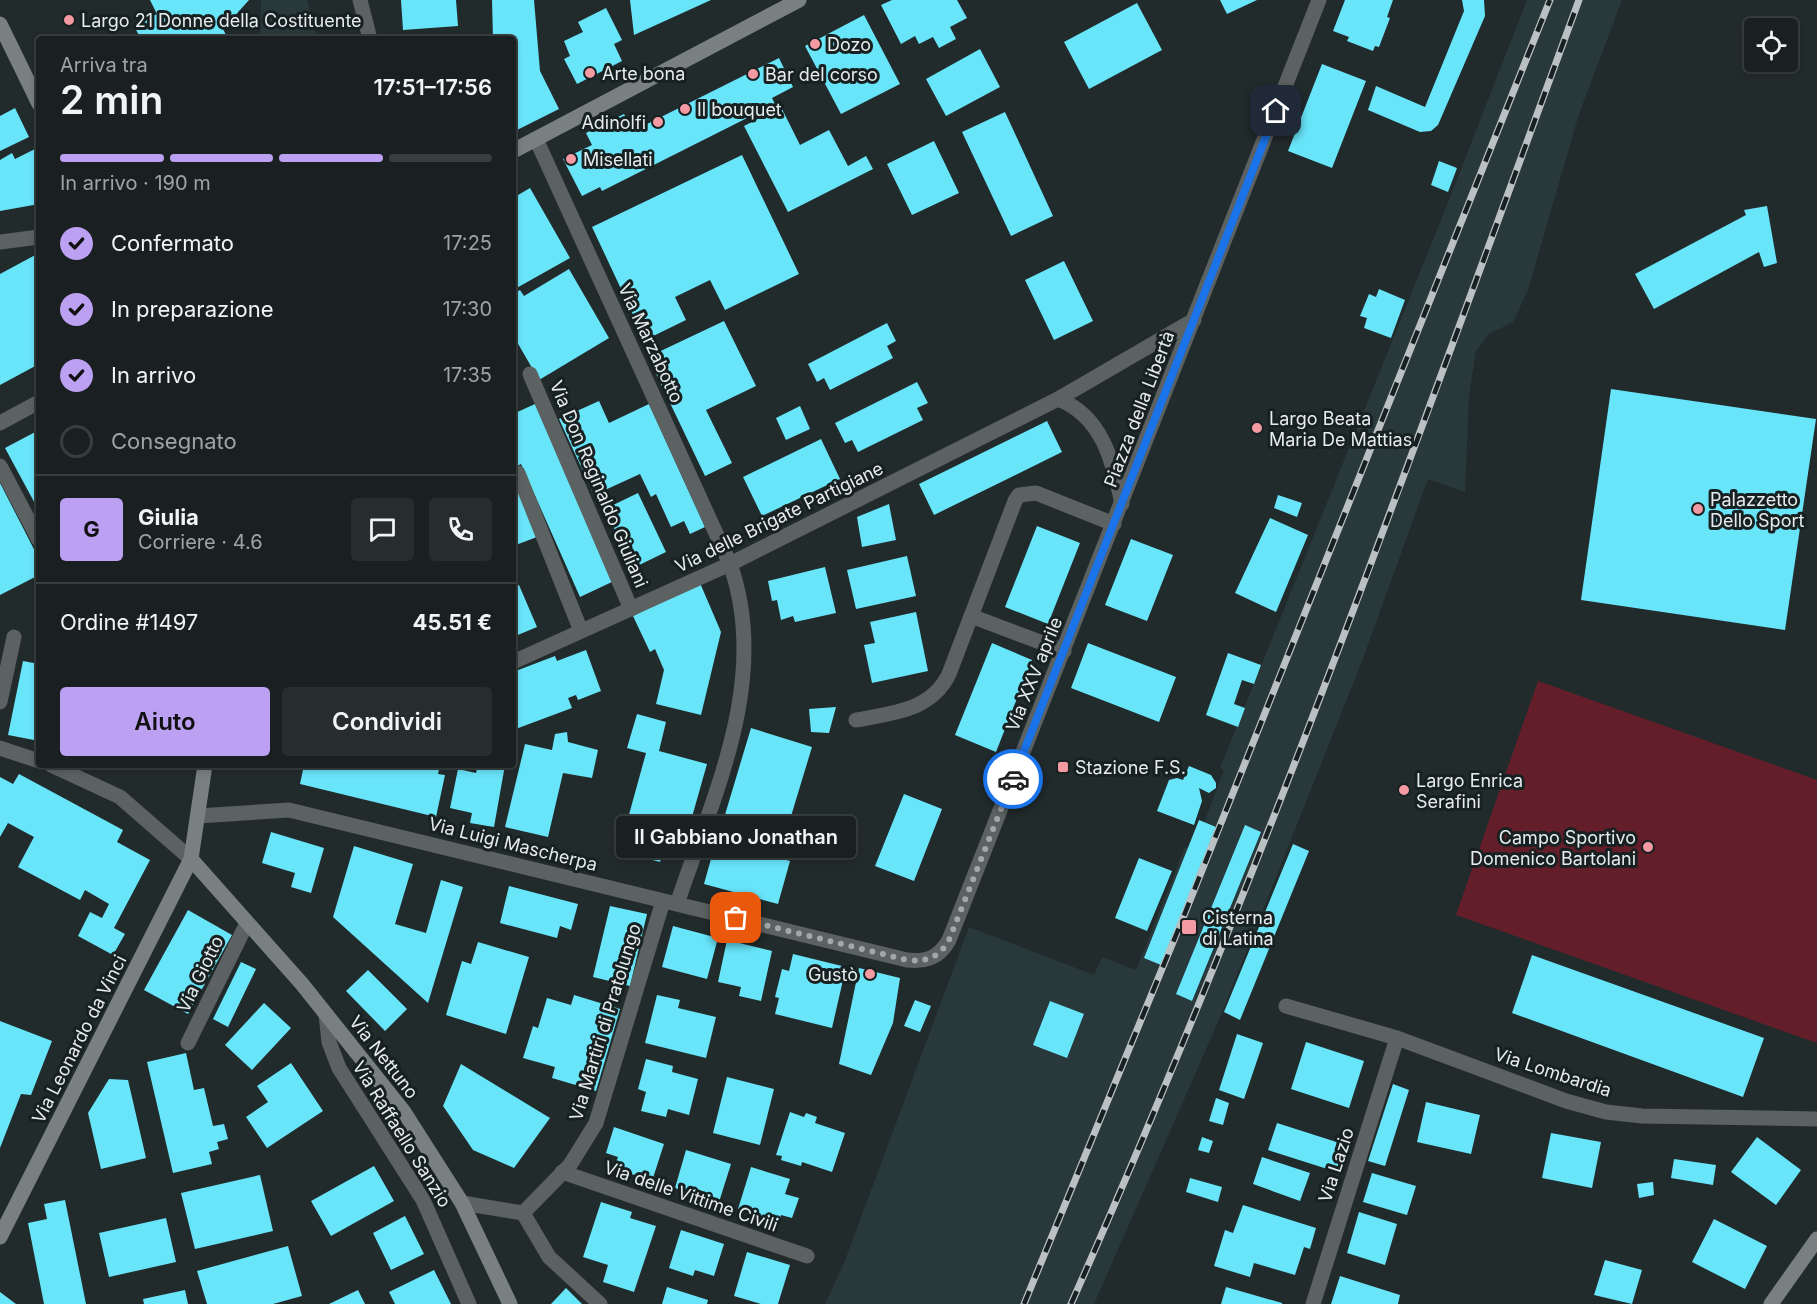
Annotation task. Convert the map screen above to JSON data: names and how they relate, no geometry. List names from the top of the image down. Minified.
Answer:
{"streets":{"street":["Via Marzabotto","Piazza della Libertà","Via Don Reginaldo Giuliani","Via delle Brigate Partigiane","Via XXV aprile","Via Luigi Mascherpa","Via Giotto","Via Martiri di Pratolungo","Via Leonardo da Vinci","Via Nettuno","Via Lombardia","Via Raffaello Sanzio","Via Lazio","Via delle Vittime Civili"]},"crossings":[["Via Marzabotto","Via delle Brigate Partigiane"],["Via Marzabotto","Via Luigi Mascherpa"],["Via Marzabotto","Via Martiri di Pratolungo"],["Piazza della Libertà","Via delle Brigate Partigiane"],["Piazza della Libertà","Via XXV aprile"],["Via Don Reginaldo Giuliani","Via delle Brigate Partigiane"],["Via XXV aprile","Via Luigi Mascherpa"],["Via Luigi Mascherpa","Via Martiri di Pratolungo"],["Via Luigi Mascherpa","Via Leonardo da Vinci"],["Via Giotto","Via Nettuno"],["Via Martiri di Pratolungo","Via delle Vittime Civili"],["Via Leonardo da Vinci","Via Nettuno"],["Via Nettuno","Via Raffaello Sanzio"],["Via Lombardia","Via Lazio"]],"places":{"other":["Largo 21 Donne della Costituente","Dozo","Arte bona","Bar del corso","Il bouquet","Adinolfi","Misellati","Largo Beata Maria De Mattias","Palazzetto Dello Sport","Largo Enrica Serafini","Campo Sportivo Domenico Bartolani","Il Gabbiano Jonathan","Gustò"],"transit":["Stazione F.S.","Cisterna di Latina"]},"page":{"heading":["2 min","Arriva tra","17:51–17:56"],"panel":["Giulia","Corriere · 4.6","Ordine #1497","45.51 €"],"bar":"In arrivo · 190 m","list":[["Confermato","17:25"],["In preparazione","17:30"],["In arrivo","17:35"],"Consegnato"],"round":"G","buttons":["Aiuto","Condividi"],"bubble":"Il Gabbiano Jonathan"}}
